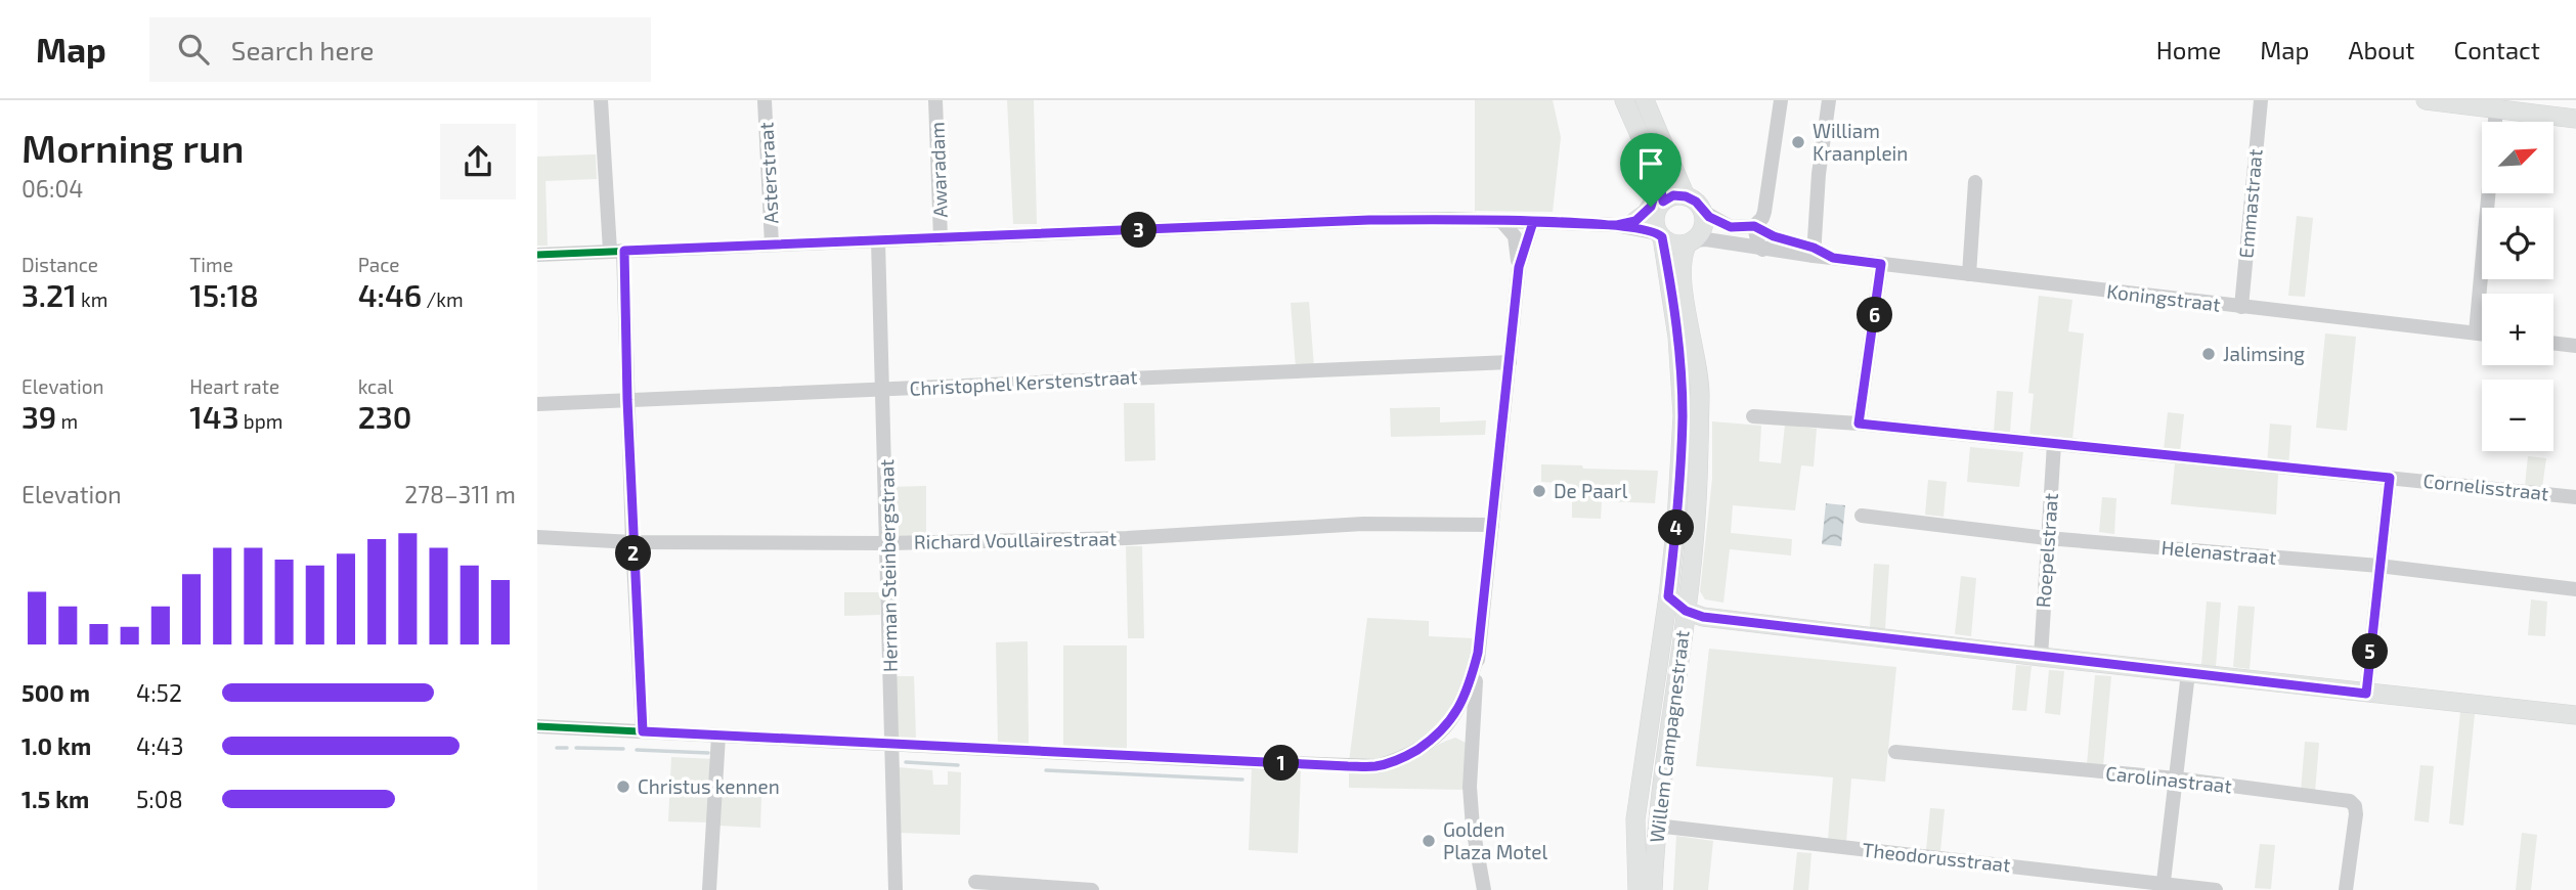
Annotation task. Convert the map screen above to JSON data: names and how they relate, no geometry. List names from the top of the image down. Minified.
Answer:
{"streets":{"main road":["Willem Campagnestraat"],"street":["Awaradam","Asterstraat","Emmastraat","Koningstraat","Christophel Kerstenstraat","Cornelisstraat","Richard Voullairestraat","Roepelstraat","Helenastraat","Herman Steinbergstraat","Carolinastraat","Theodorusstraat"]},"crossings":[["Emmastraat","Koningstraat"],["Koningstraat","Willem Campagnestraat"],["Christophel Kerstenstraat","Herman Steinbergstraat"],["Cornelisstraat","Roepelstraat"],["Richard Voullairestraat","Herman Steinbergstraat"],["Roepelstraat","Helenastraat"],["Willem Campagnestraat","Theodorusstraat"]],"places":["William Kraanplein","Jalimsing","De Paarl","Christus kennen","Golden Plaza Motel"],"north":"top right","page":{"header":"Map","search":"Search here","nav":["Home","Map","About","Contact"],"heading":["Morning run","06:04"],"map_buttons":["+","−"],"pins":["3","6","4","2","5","1"],"stats":[["Distance","3.21 km"],["Time","15:18"],["Pace","4:46 /km"],["Elevation","39 m"],["Heart rate","143 bpm"],["kcal","230"]],"chart":["Elevation","278–311 m"],"list":[{"name":"500 m","note":"4:52"},{"name":"1.0 km","note":"4:43"},{"name":"1.5 km","note":"5:08"}]}}
